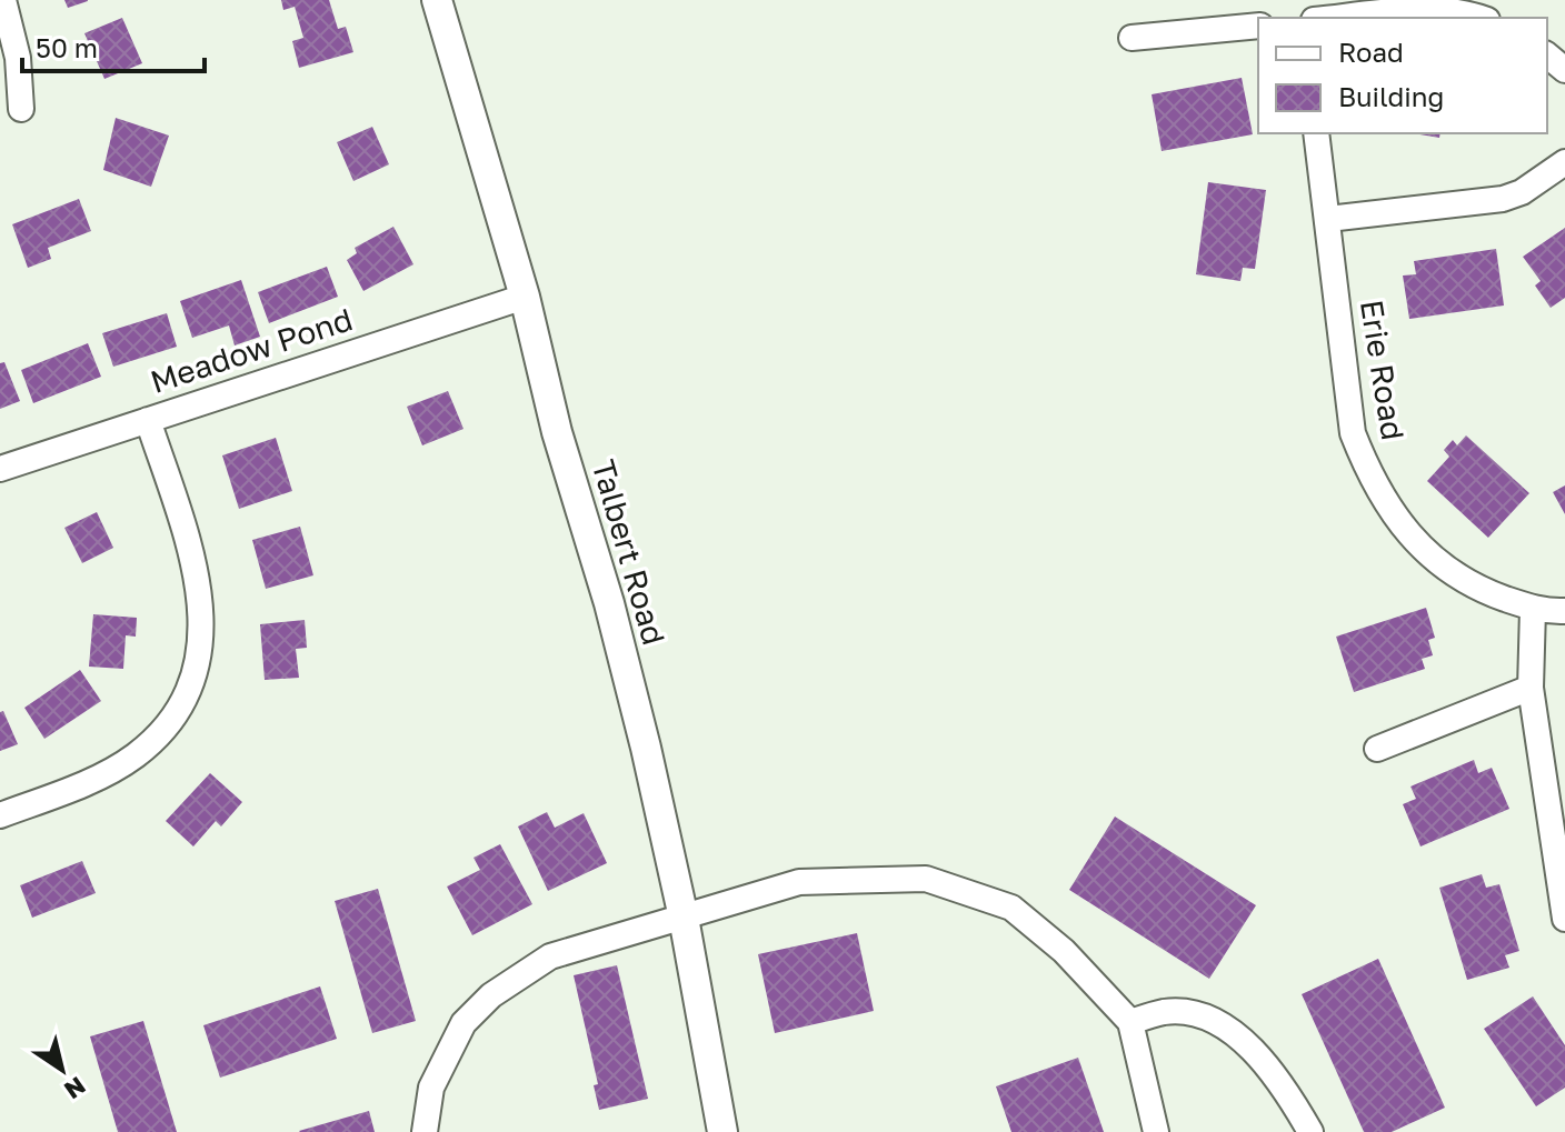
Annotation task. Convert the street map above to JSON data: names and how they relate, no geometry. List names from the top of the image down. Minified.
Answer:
{"streets":{"street":["Meadow Pond","Erie Road","Talbert Road"]},"crossings":[["Meadow Pond","Talbert Road"]],"legend":["Road","Building"],"scale_bar":"50 m","north":"bottom right"}
